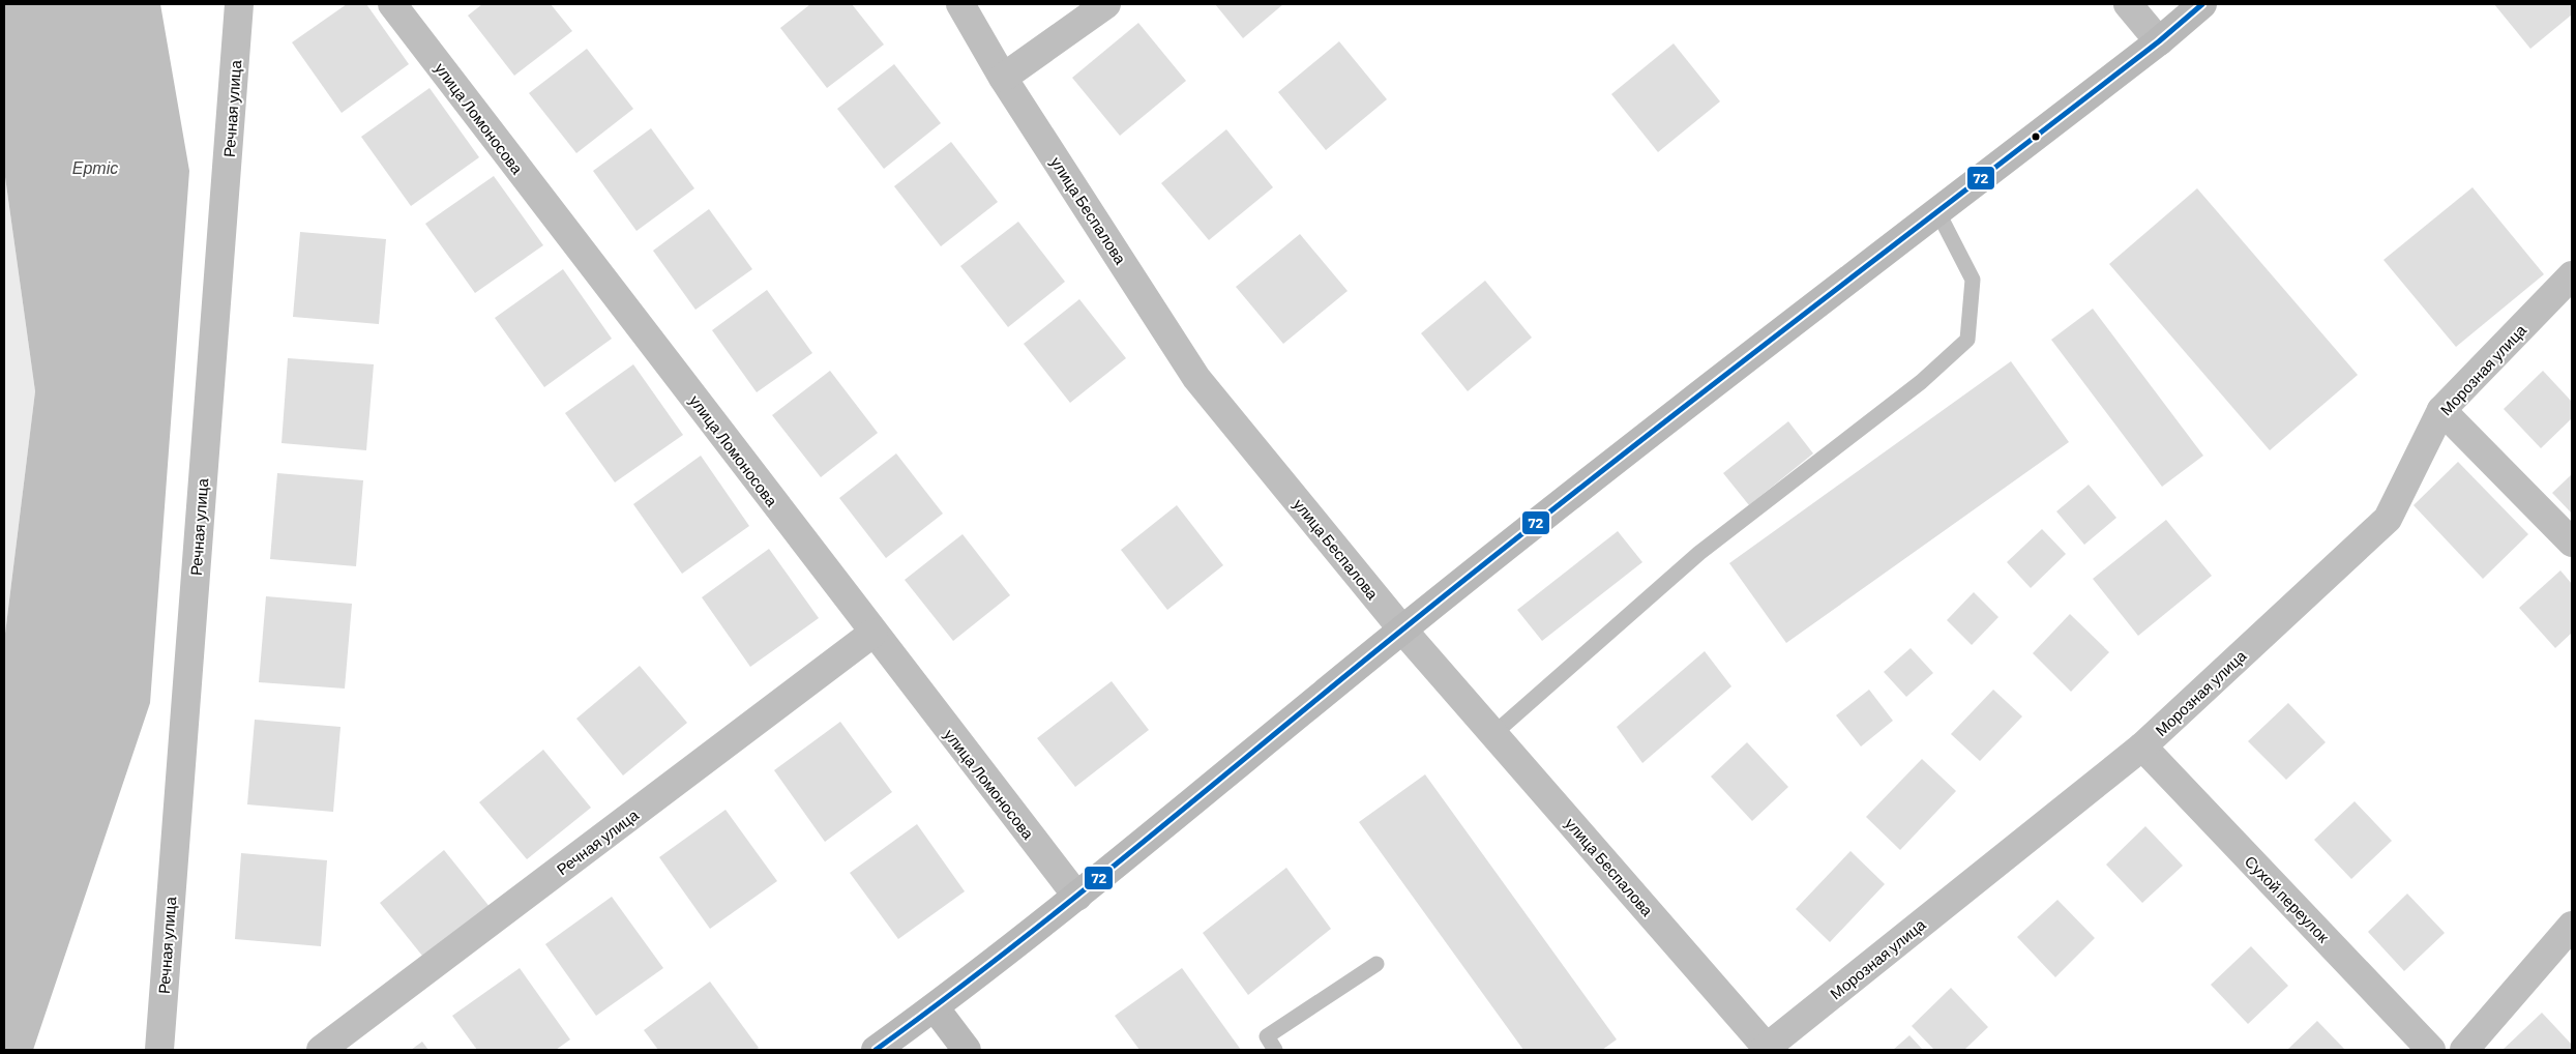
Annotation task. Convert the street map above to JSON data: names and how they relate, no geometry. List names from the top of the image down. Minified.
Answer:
{"streets":{"street":["Речная улица","улица Ломоносова","улица Беспалова","Морозная улица","Сухой переулок"]},"crossings":[["Речная улица","улица Ломоносова"],["улица Беспалова","Морозная улица"],["Морозная улица","Сухой переулок"]],"water":["Ертіс"],"lines":["transit line 72"]}
